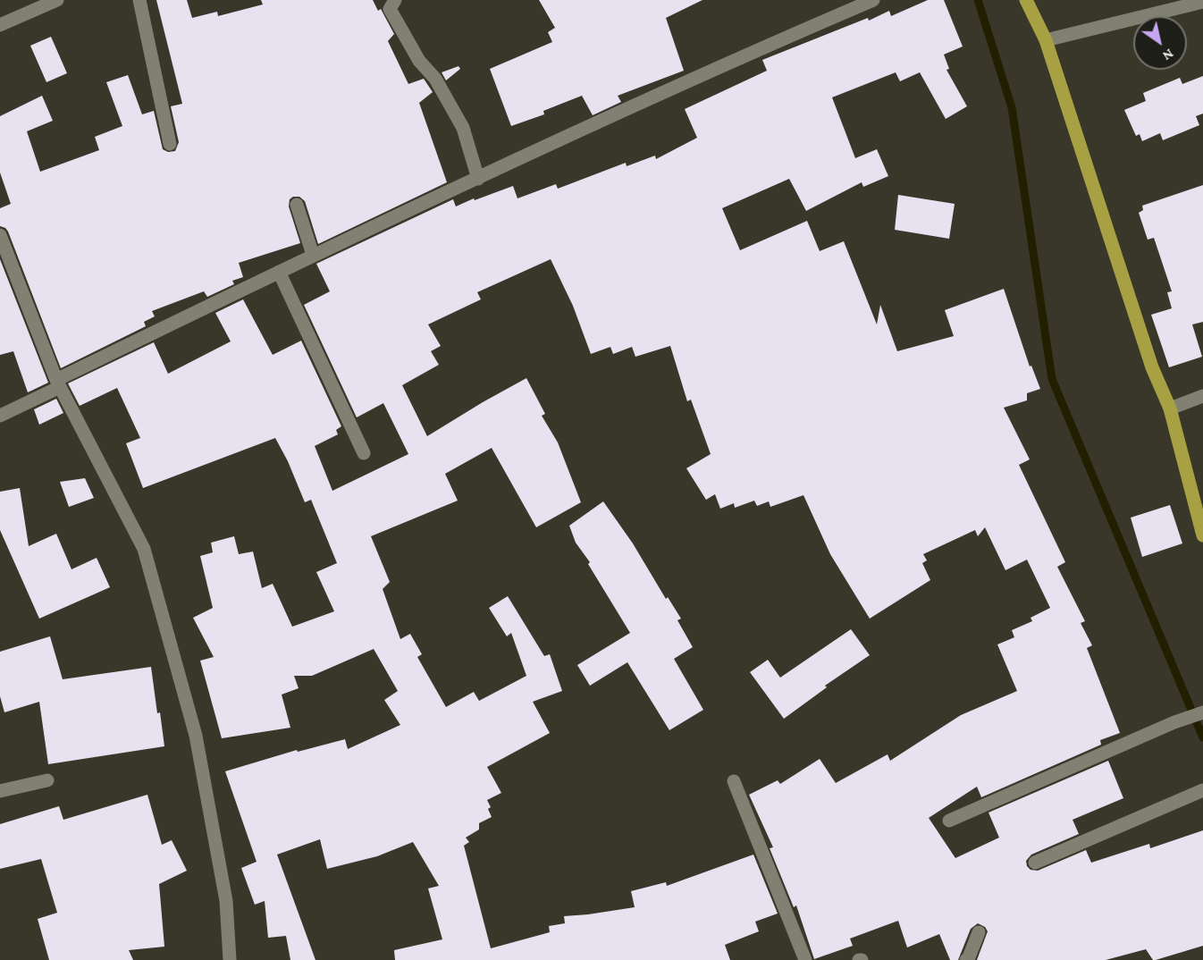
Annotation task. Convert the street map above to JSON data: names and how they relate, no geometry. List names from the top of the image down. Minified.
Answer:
{"north":"bottom right"}
